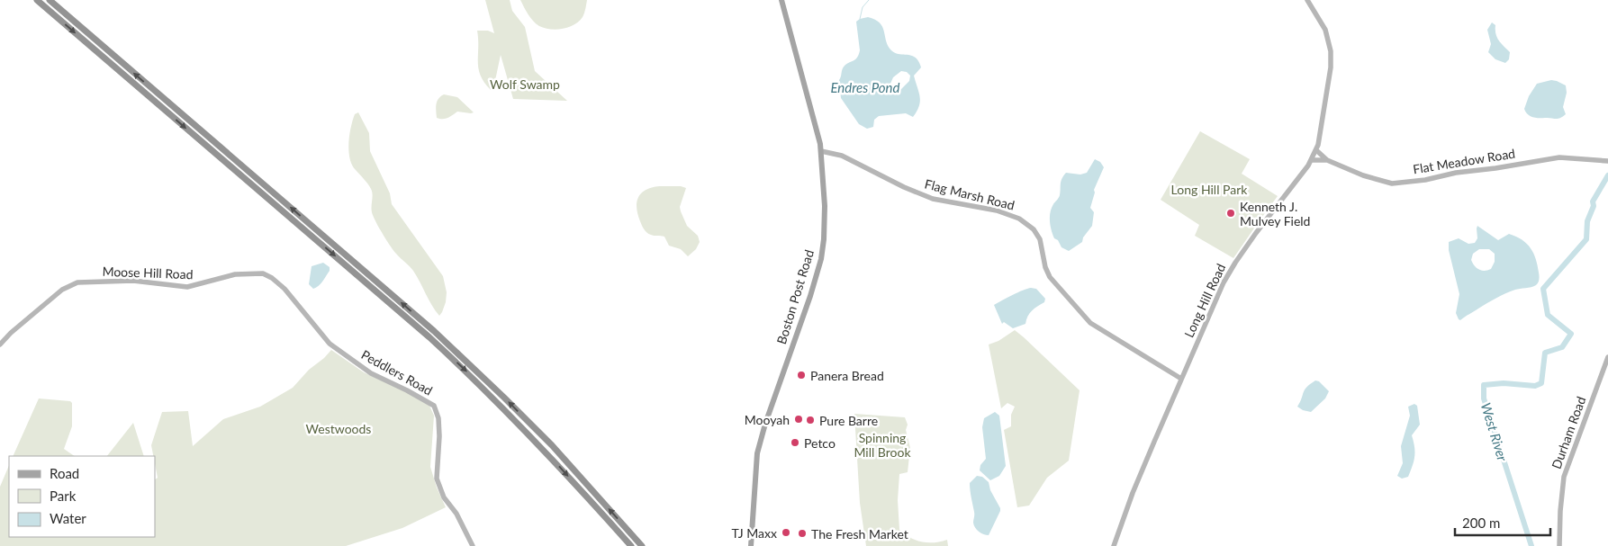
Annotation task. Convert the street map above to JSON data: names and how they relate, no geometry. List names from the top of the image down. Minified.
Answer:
{"streets":{"main road":["Boston Post Road"],"street":["Flat Meadow Road","Flag Marsh Road","Moose Hill Road","Long Hill Road","Peddlers Road","Durham Road"]},"crossings":[["Flat Meadow Road","Long Hill Road"],["Flag Marsh Road","Boston Post Road"],["Flag Marsh Road","Long Hill Road"],["Moose Hill Road","Peddlers Road"]],"water":["Endres Pond","West River"],"parks":["Wolf Swamp","Long Hill Park","Westwoods","Spinning Mill Brook"],"places":["Kenneth J. Mulvey Field","Panera Bread","Mooyah","Pure Barre","Petco","TJ Maxx","The Fresh Market"],"legend":["Road","Park","Water"],"scale_bar":"200 m"}
